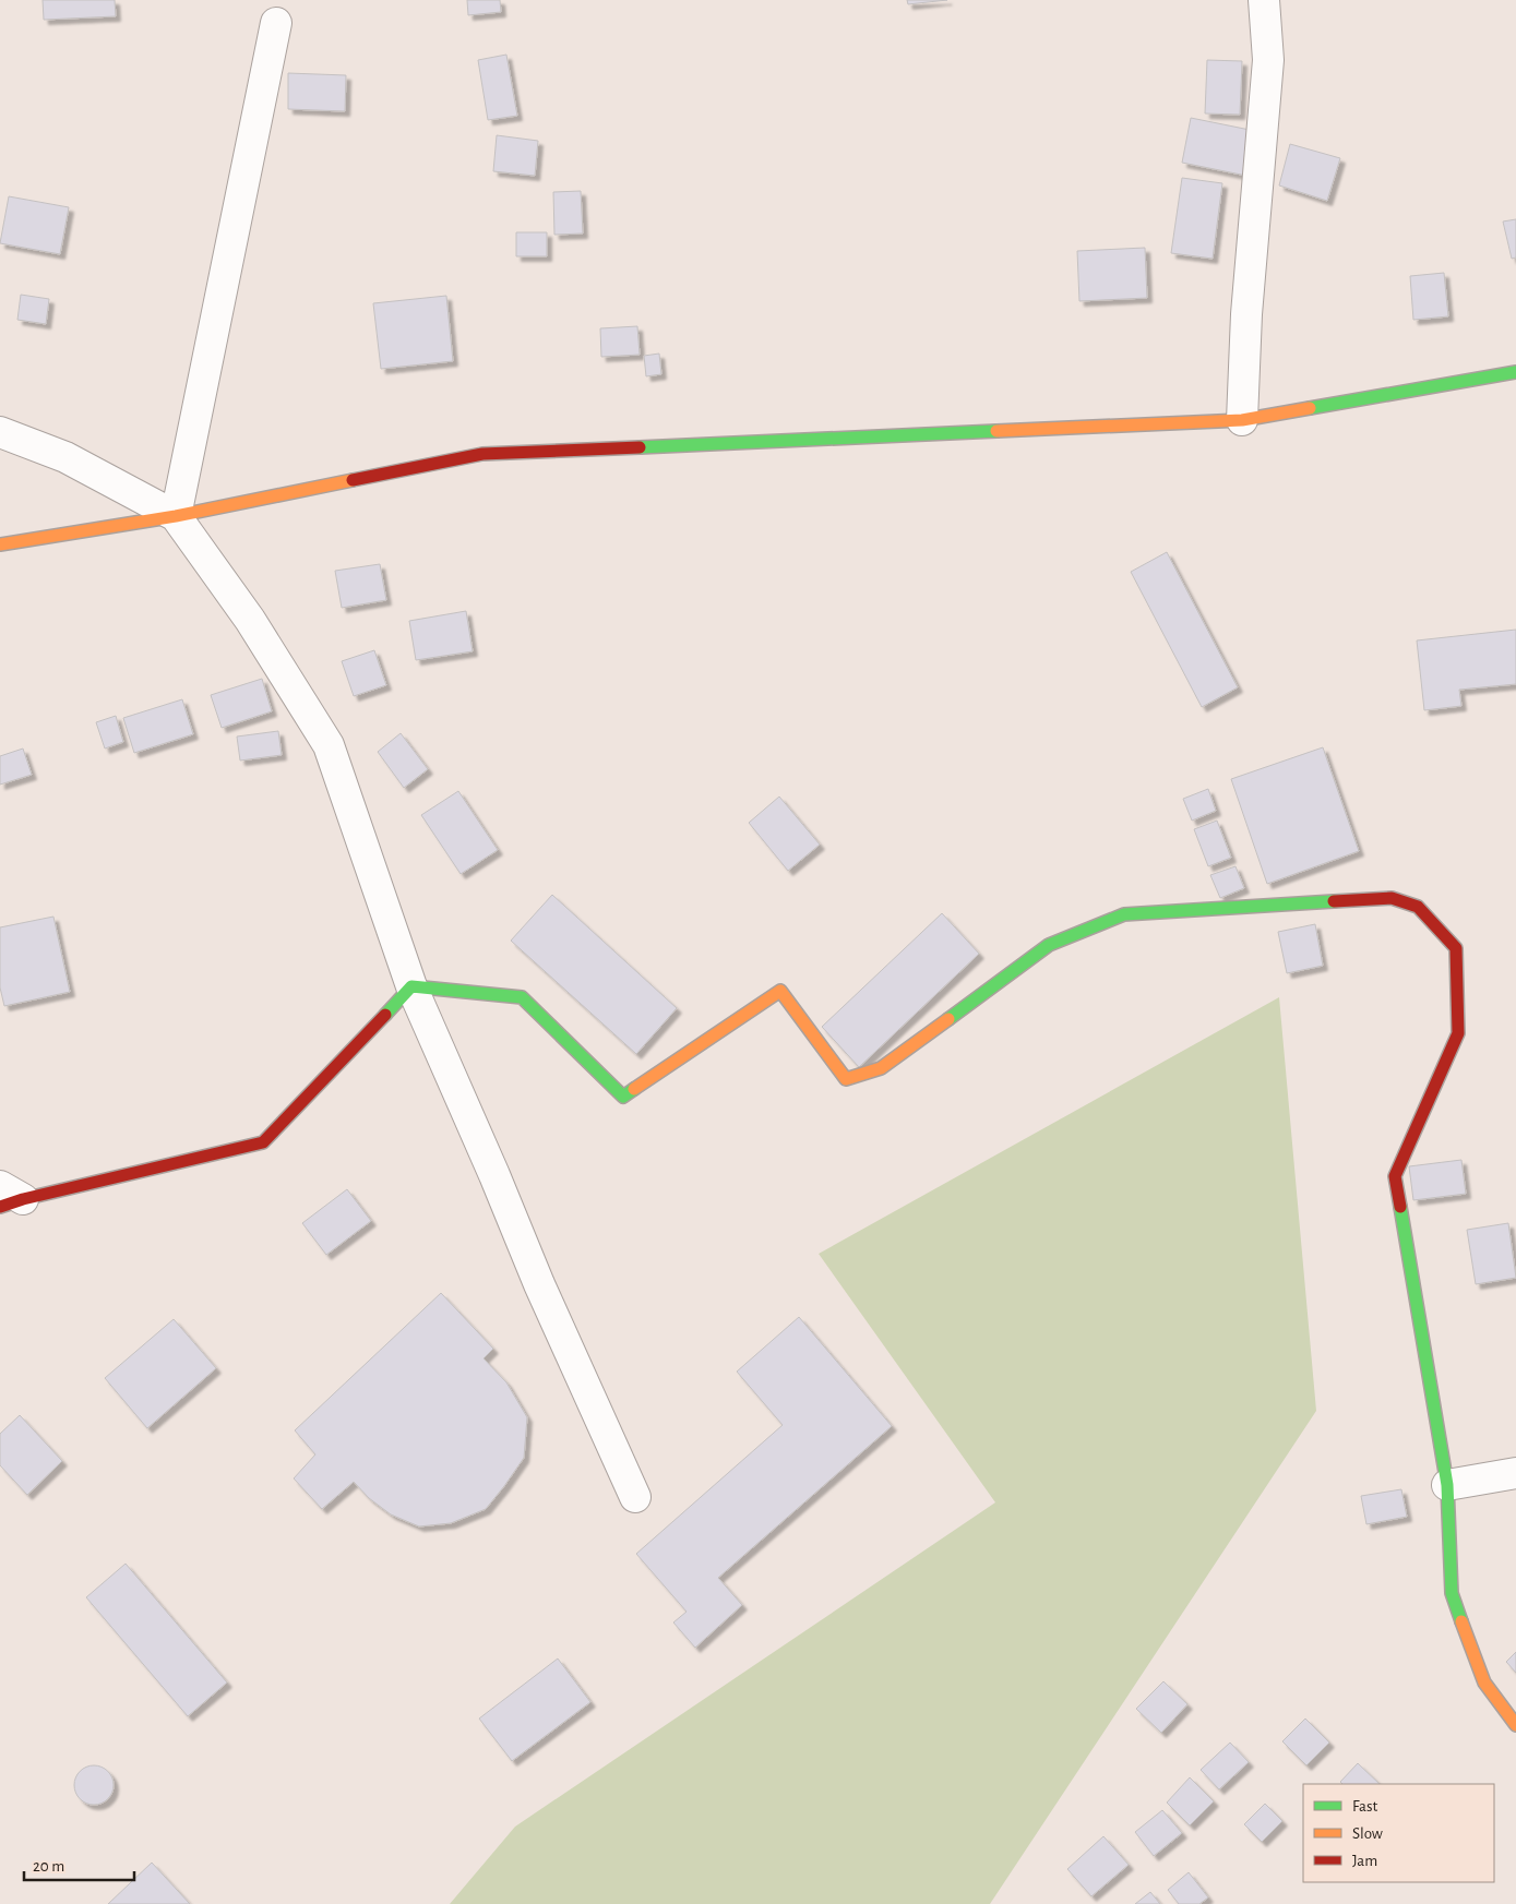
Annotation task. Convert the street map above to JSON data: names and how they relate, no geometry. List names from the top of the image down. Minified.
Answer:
{"legend":["Fast","Slow","Jam"],"scale_bar":"20 m"}
